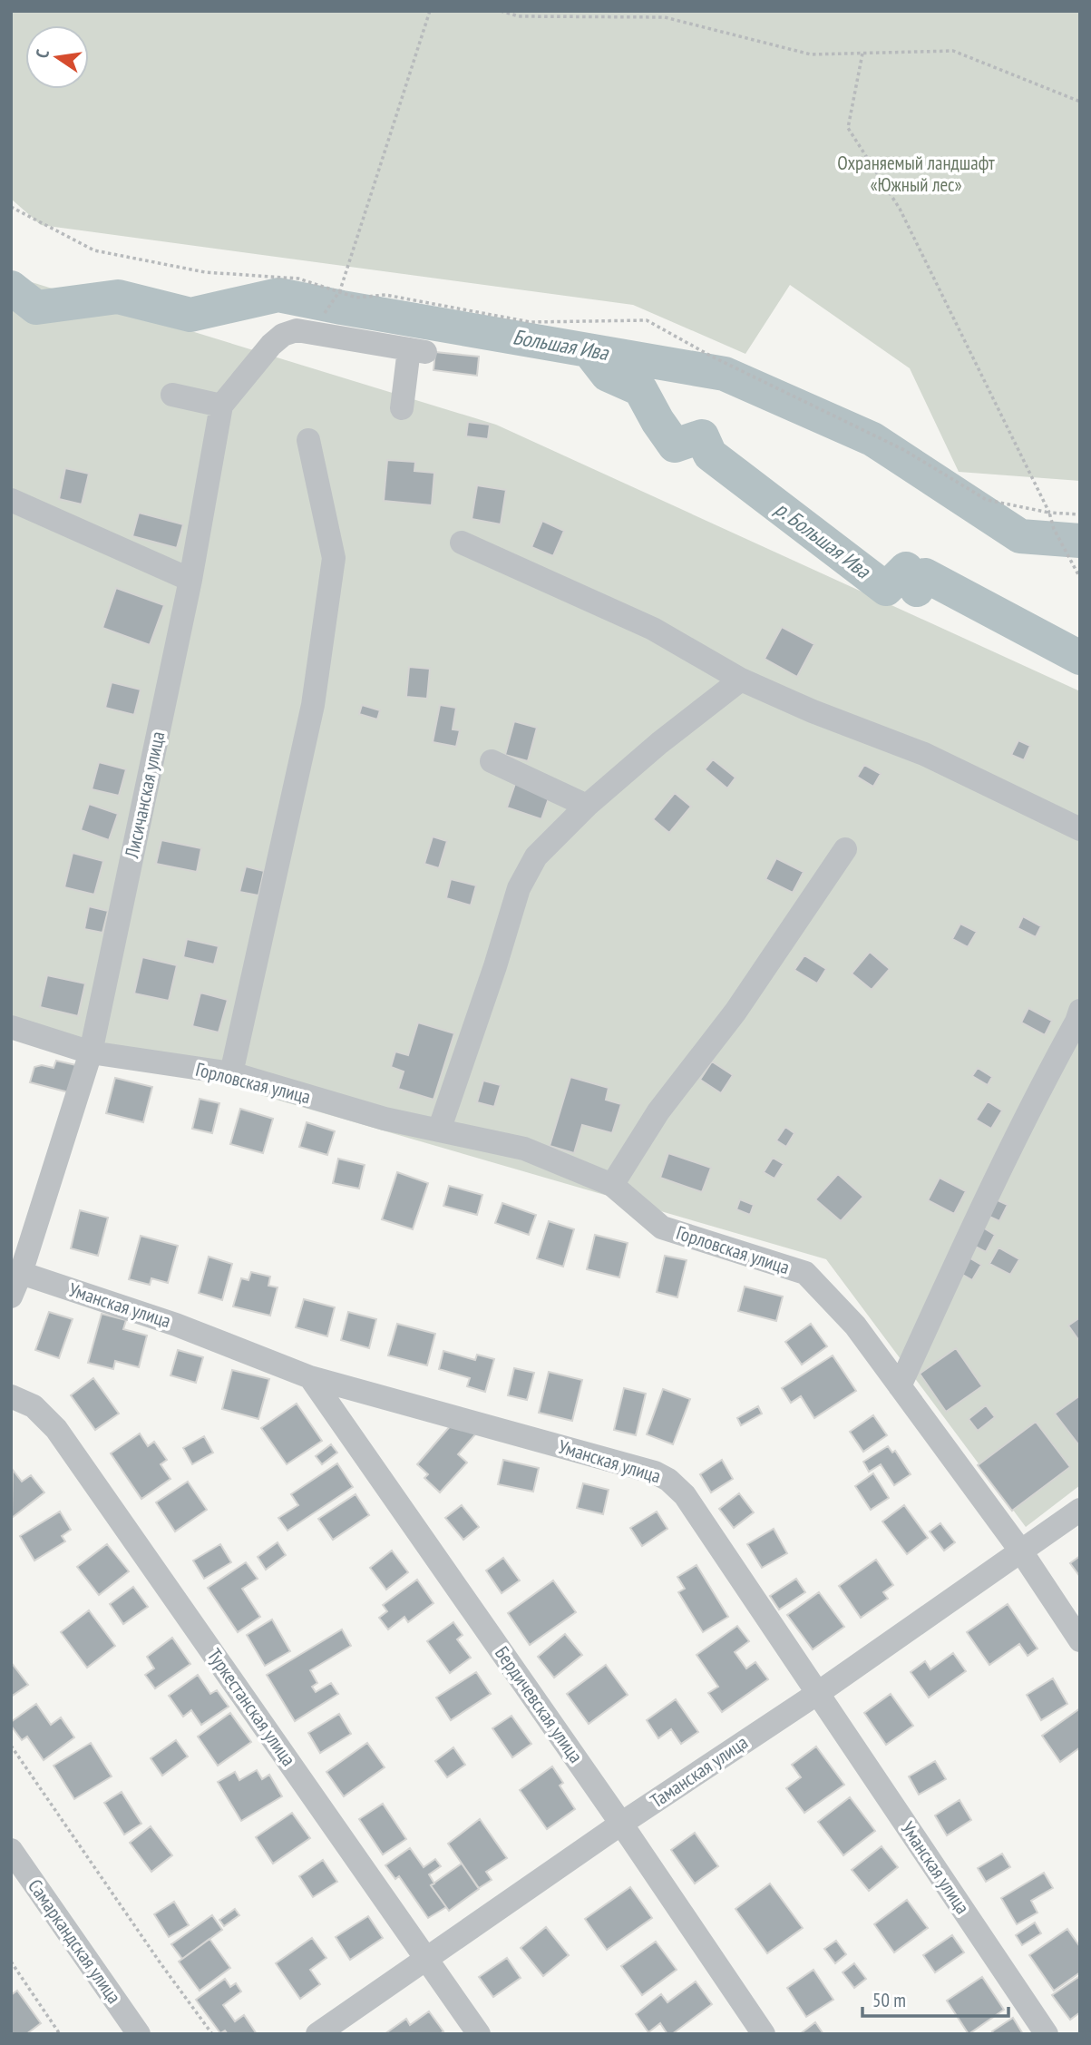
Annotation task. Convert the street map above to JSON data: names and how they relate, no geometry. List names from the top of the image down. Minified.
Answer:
{"streets":{"street":["Лисичанская улица","Горловская улица","Уманская улица","Бердичевская улица","Туркестанская улица","Таманская улица","Самаркандская улица"]},"crossings":[["Лисичанская улица","Горловская улица"],["Лисичанская улица","Уманская улица"],["Горловская улица","Таманская улица"],["Уманская улица","Бердичевская улица"],["Уманская улица","Таманская улица"],["Бердичевская улица","Таманская улица"],["Туркестанская улица","Таманская улица"]],"water":["Большая Ива","р. Большая Ива"],"parks":["Охраняемый ландшафт «Южный лес»"],"scale_bar":"50 m","north":"left"}
